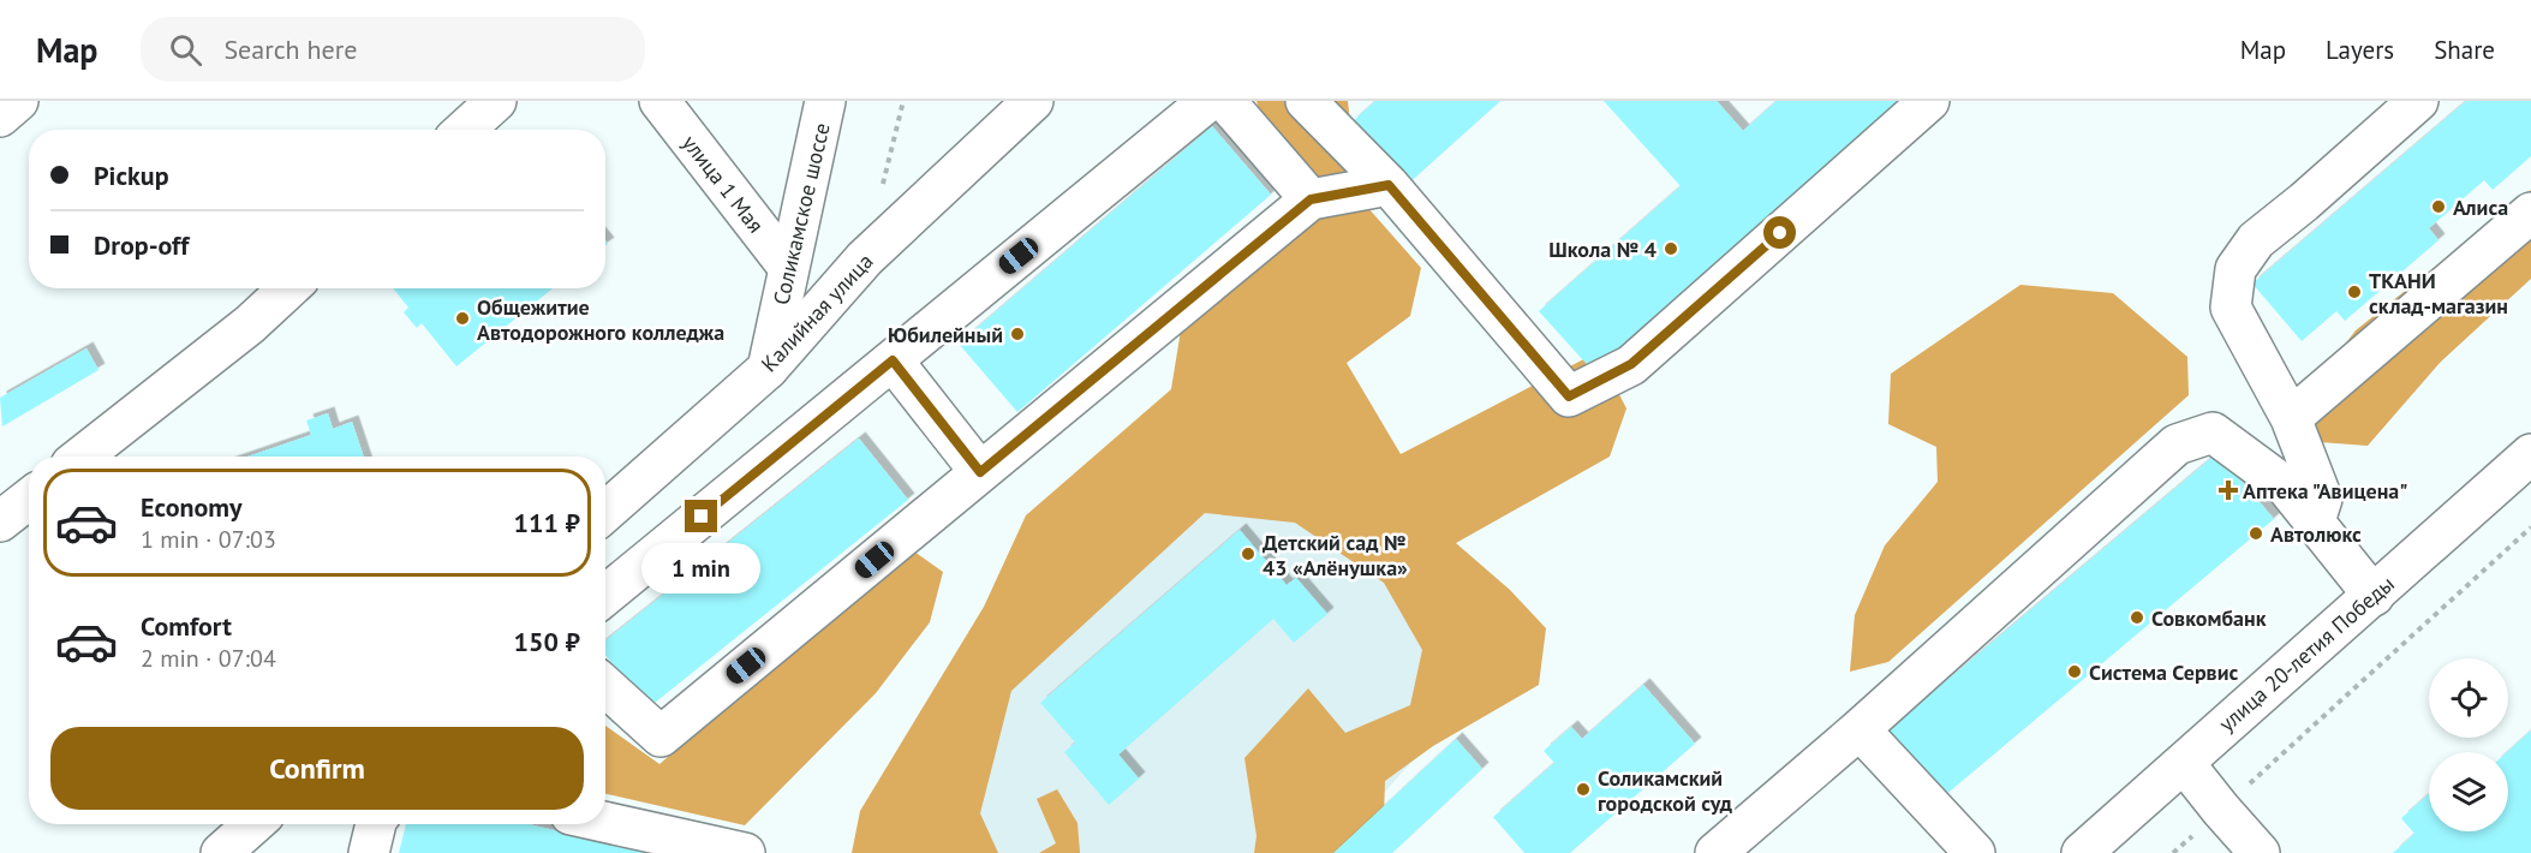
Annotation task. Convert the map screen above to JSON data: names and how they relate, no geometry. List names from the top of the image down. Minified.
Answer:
{"streets":{"main road":["улица 1 Мая","Соликамское шоссе","Калийная улица","улица 20-летия Победы"]},"crossings":[["улица 1 Мая","Соликамское шоссе"],["Соликамское шоссе","Калийная улица"]],"places":{"other":["Алиса","Школа № 4","ТКАНИ склад-магазин","Общежитие Автодорожного колледжа","Юбилейный","Автолюкс","Детский сад № 43 «Алёнушка»","Совкомбанк","Система Сервис","Соликамский городской суд"],"health":["Аптека \"Авицена\""]},"page":{"header":"Map","search":"Search here","nav":["Map","Layers","Share"],"banner":["Pickup","Drop-off"],"list":[{"name":"Economy","note":"1 min · 07:03","value":"111 ₽"},{"name":"Comfort","note":"2 min · 07:04","value":"150 ₽"}],"bubble":"1 min","buttons":"Confirm"}}
